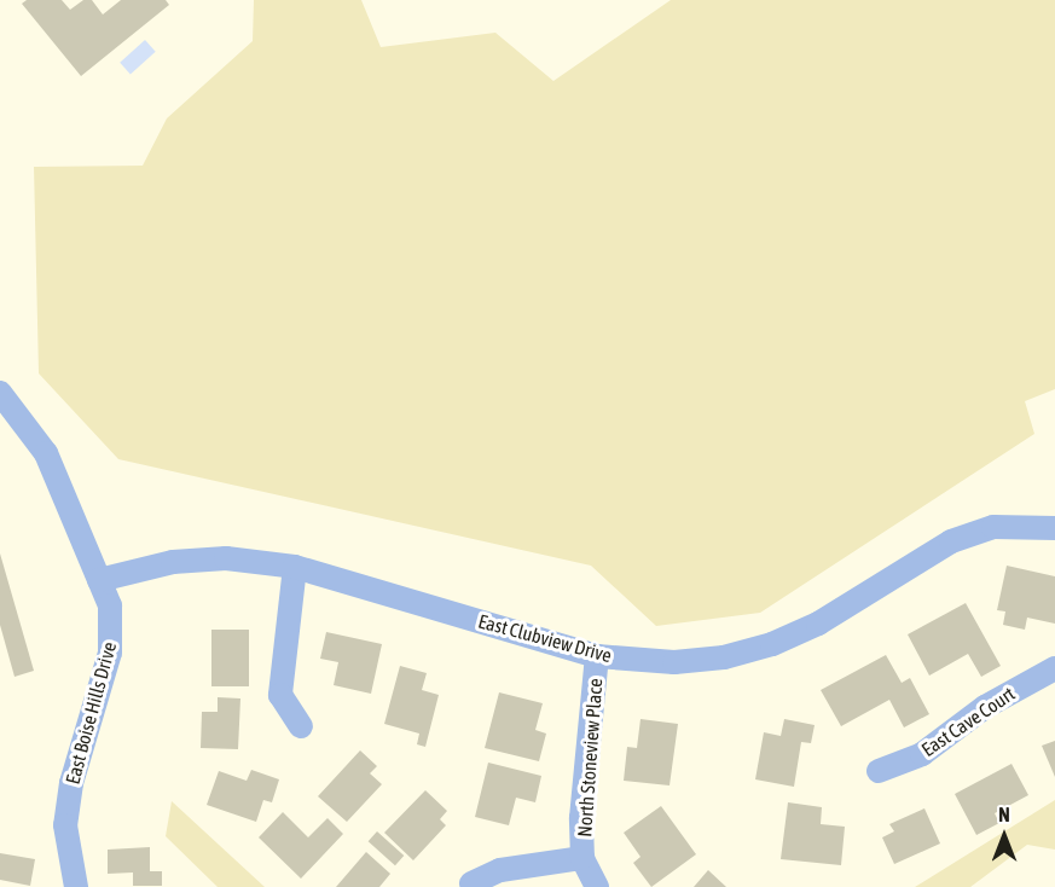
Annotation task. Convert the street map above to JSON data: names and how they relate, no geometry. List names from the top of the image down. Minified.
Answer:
{"streets":{"street":["East Clubview Drive","East Boise Hills Drive","East Cave Court","North Stoneview Place"]},"crossings":[["East Clubview Drive","East Boise Hills Drive"],["East Clubview Drive","North Stoneview Place"]],"north":"top"}
